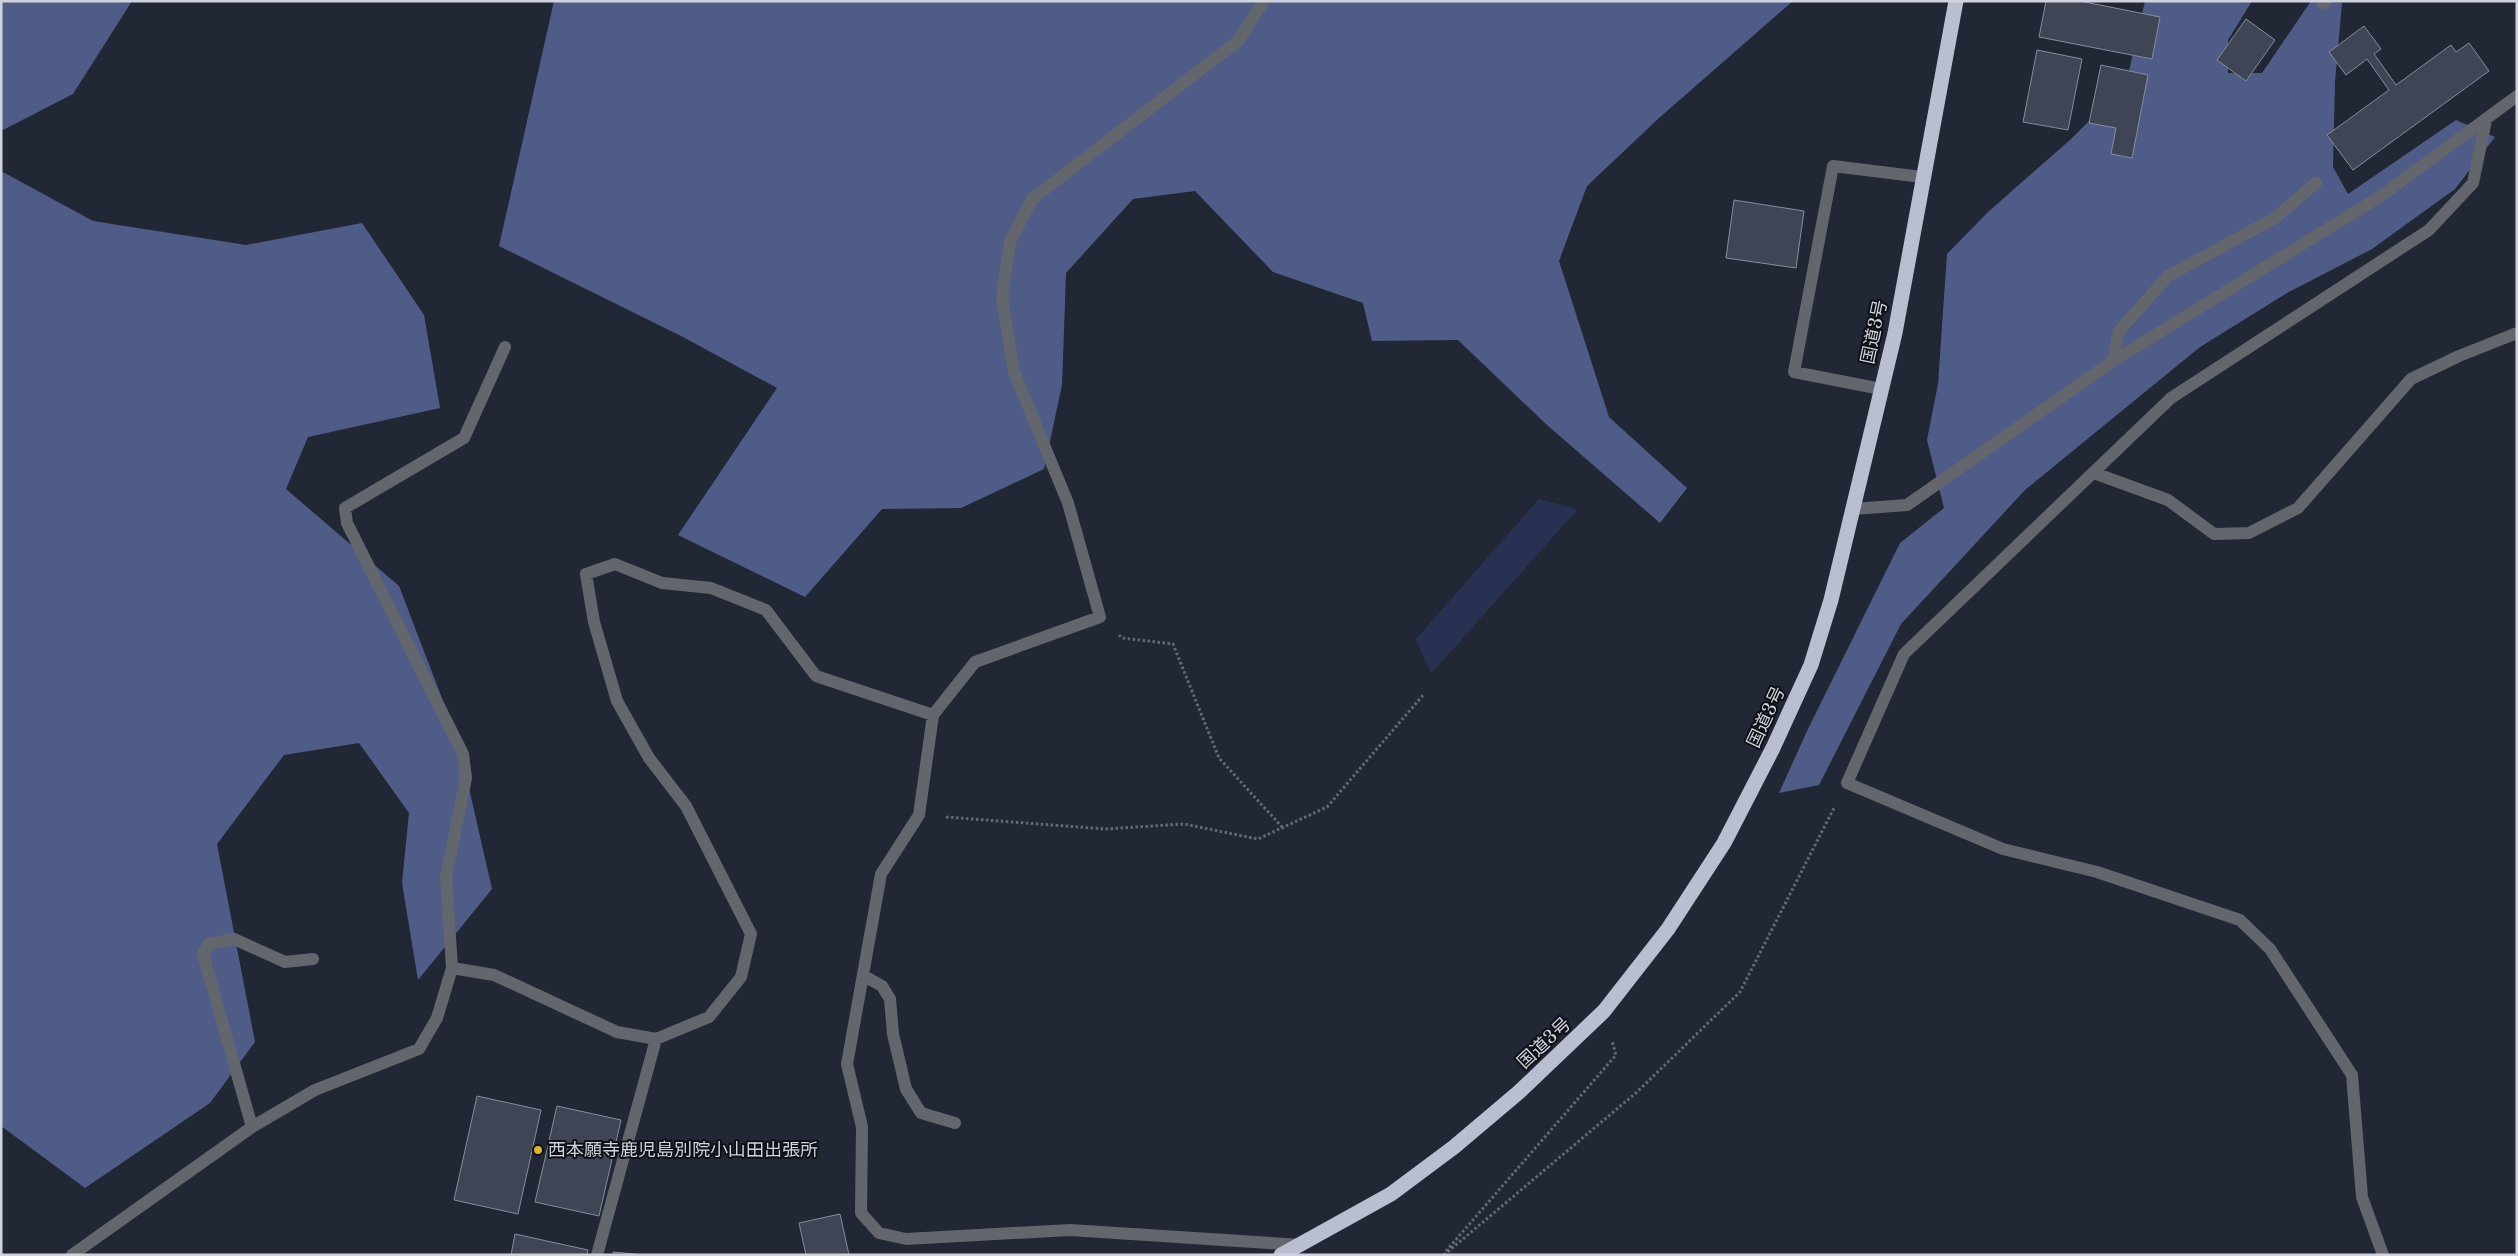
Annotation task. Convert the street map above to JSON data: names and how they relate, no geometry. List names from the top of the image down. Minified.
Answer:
{"streets":{"highway":["国道3号"]},"places":["西本願寺鹿児島別院小山田出張所"]}
